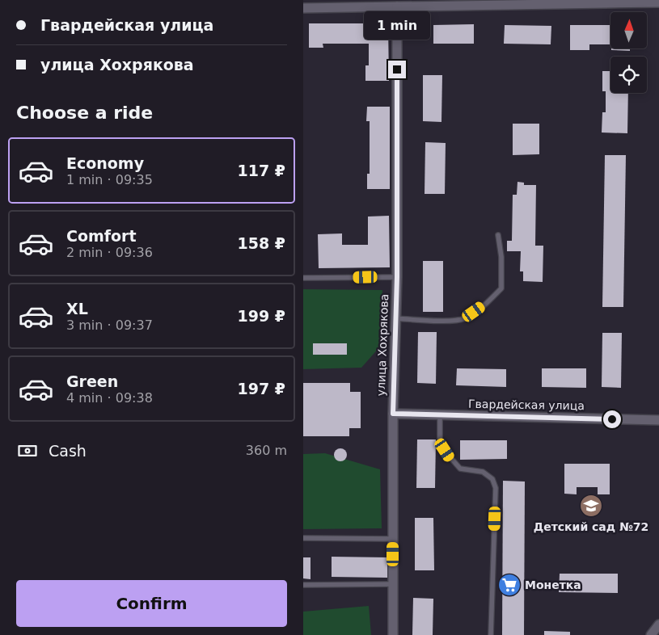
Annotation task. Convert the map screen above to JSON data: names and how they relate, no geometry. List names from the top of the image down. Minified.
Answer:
{"streets":{"street":["улица Хохрякова","Гвардейская улица"]},"crossings":[["улица Хохрякова","Гвардейская улица"]],"places":{"school or university":["Детский сад №72"],"supermarket":["Монетка"]},"north":"top","page":{"banner":["Гвардейская улица","улица Хохрякова"],"bubble":"1 min","heading":"Choose a ride","list":[{"name":"Economy","note":"1 min · 09:35","value":"117 ₽"},{"name":"Comfort","note":"2 min · 09:36","value":"158 ₽"},{"name":"XL","note":"3 min · 09:37","value":"199 ₽"},{"name":"Green","note":"4 min · 09:38","value":"197 ₽"}],"pay":["Cash","360 m"],"buttons":"Confirm"}}
